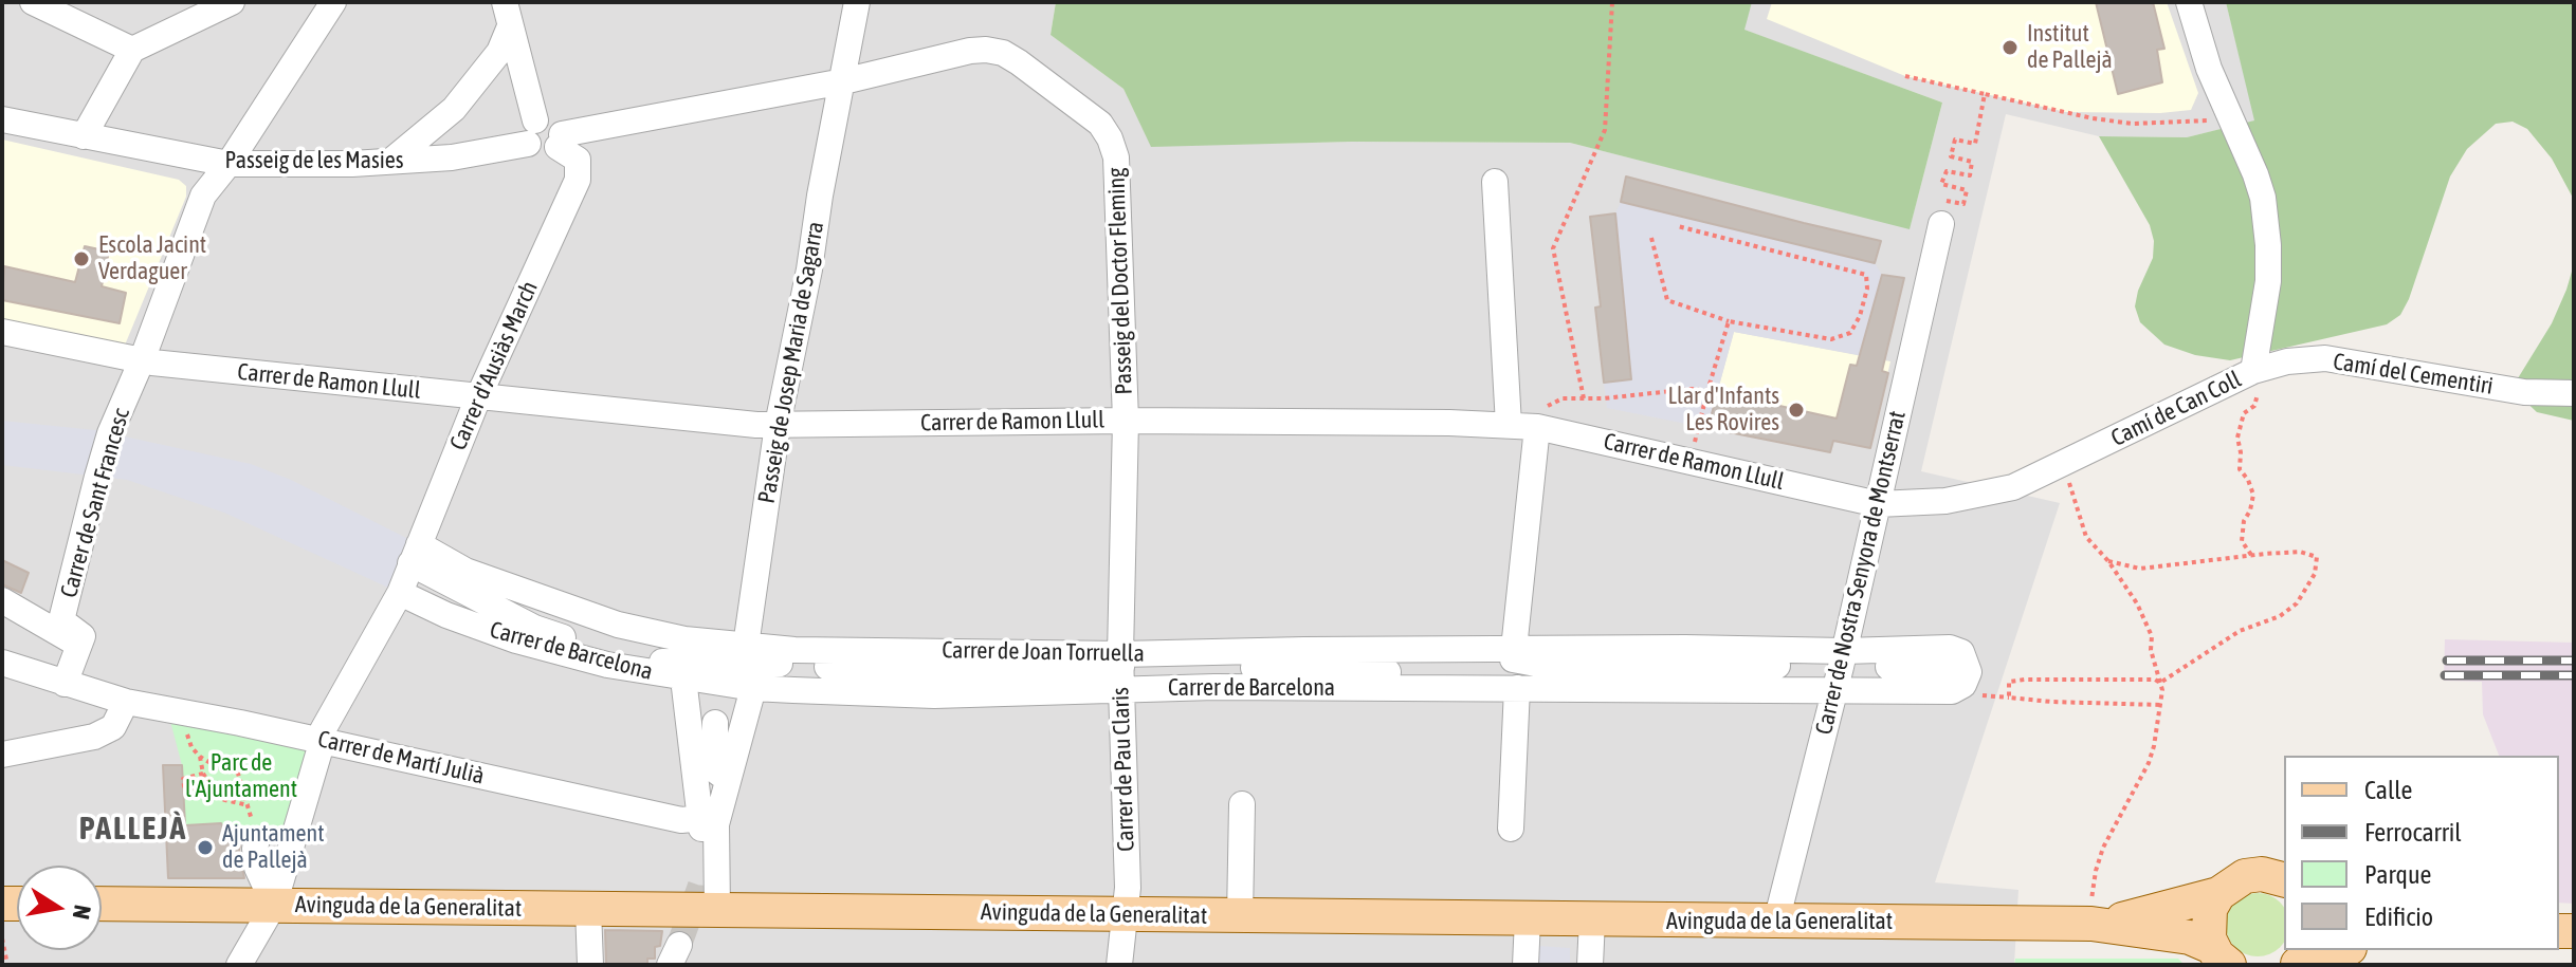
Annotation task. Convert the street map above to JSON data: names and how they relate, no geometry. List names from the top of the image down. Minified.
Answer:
{"streets":{"main road":["Avinguda de la Generalitat"],"street":["Passeig de les Masies","Passeig del Doctor Fleming","Passeig de Josep Maria de Sagarra","Carrer d'Ausiàs March","Camí del Cementiri","Carrer de Ramon Llull","Camí de Can Coll","Carrer de Sant Francesc","Carrer de Nostra Senyora de Montserrat","Carrer de Barcelona","Carrer de Joan Torruella","Carrer de Martí Julià","Carrer de Pau Claris"]},"crossings":[["Passeig de les Masies","Carrer d'Ausiàs March"],["Passeig del Doctor Fleming","Passeig de Josep Maria de Sagarra"],["Passeig del Doctor Fleming","Carrer de Ramon Llull"],["Passeig del Doctor Fleming","Carrer de Pau Claris"],["Passeig de Josep Maria de Sagarra","Carrer de Ramon Llull"],["Passeig de Josep Maria de Sagarra","Carrer de Joan Torruella"],["Carrer d'Ausiàs March","Carrer de Ramon Llull"],["Carrer d'Ausiàs March","Carrer de Barcelona"],["Carrer d'Ausiàs March","Carrer de Joan Torruella"],["Carrer d'Ausiàs March","Carrer de Martí Julià"],["Carrer d'Ausiàs March","Avinguda de la Generalitat"],["Camí del Cementiri","Camí de Can Coll"],["Carrer de Ramon Llull","Camí de Can Coll"],["Carrer de Ramon Llull","Carrer de Sant Francesc"],["Carrer de Ramon Llull","Carrer de Nostra Senyora de Montserrat"],["Carrer de Ramon Llull","Carrer de Pau Claris"],["Camí de Can Coll","Carrer de Nostra Senyora de Montserrat"],["Carrer de Nostra Senyora de Montserrat","Carrer de Barcelona"],["Carrer de Nostra Senyora de Montserrat","Carrer de Joan Torruella"],["Carrer de Nostra Senyora de Montserrat","Avinguda de la Generalitat"],["Carrer de Barcelona","Carrer de Joan Torruella"],["Carrer de Barcelona","Carrer de Pau Claris"],["Carrer de Joan Torruella","Carrer de Pau Claris"],["Carrer de Pau Claris","Avinguda de la Generalitat"]],"districts":["PALLEJÀ"],"parks":["Parc de l'Ajuntament"],"places":["Institut de Pallejà","Escola Jacint Verdaguer","Llar d'Infants Les Rovires","Ajuntament de Pallejà"],"legend":["Calle","Ferrocarril","Parque","Edificio"],"north":"right"}
